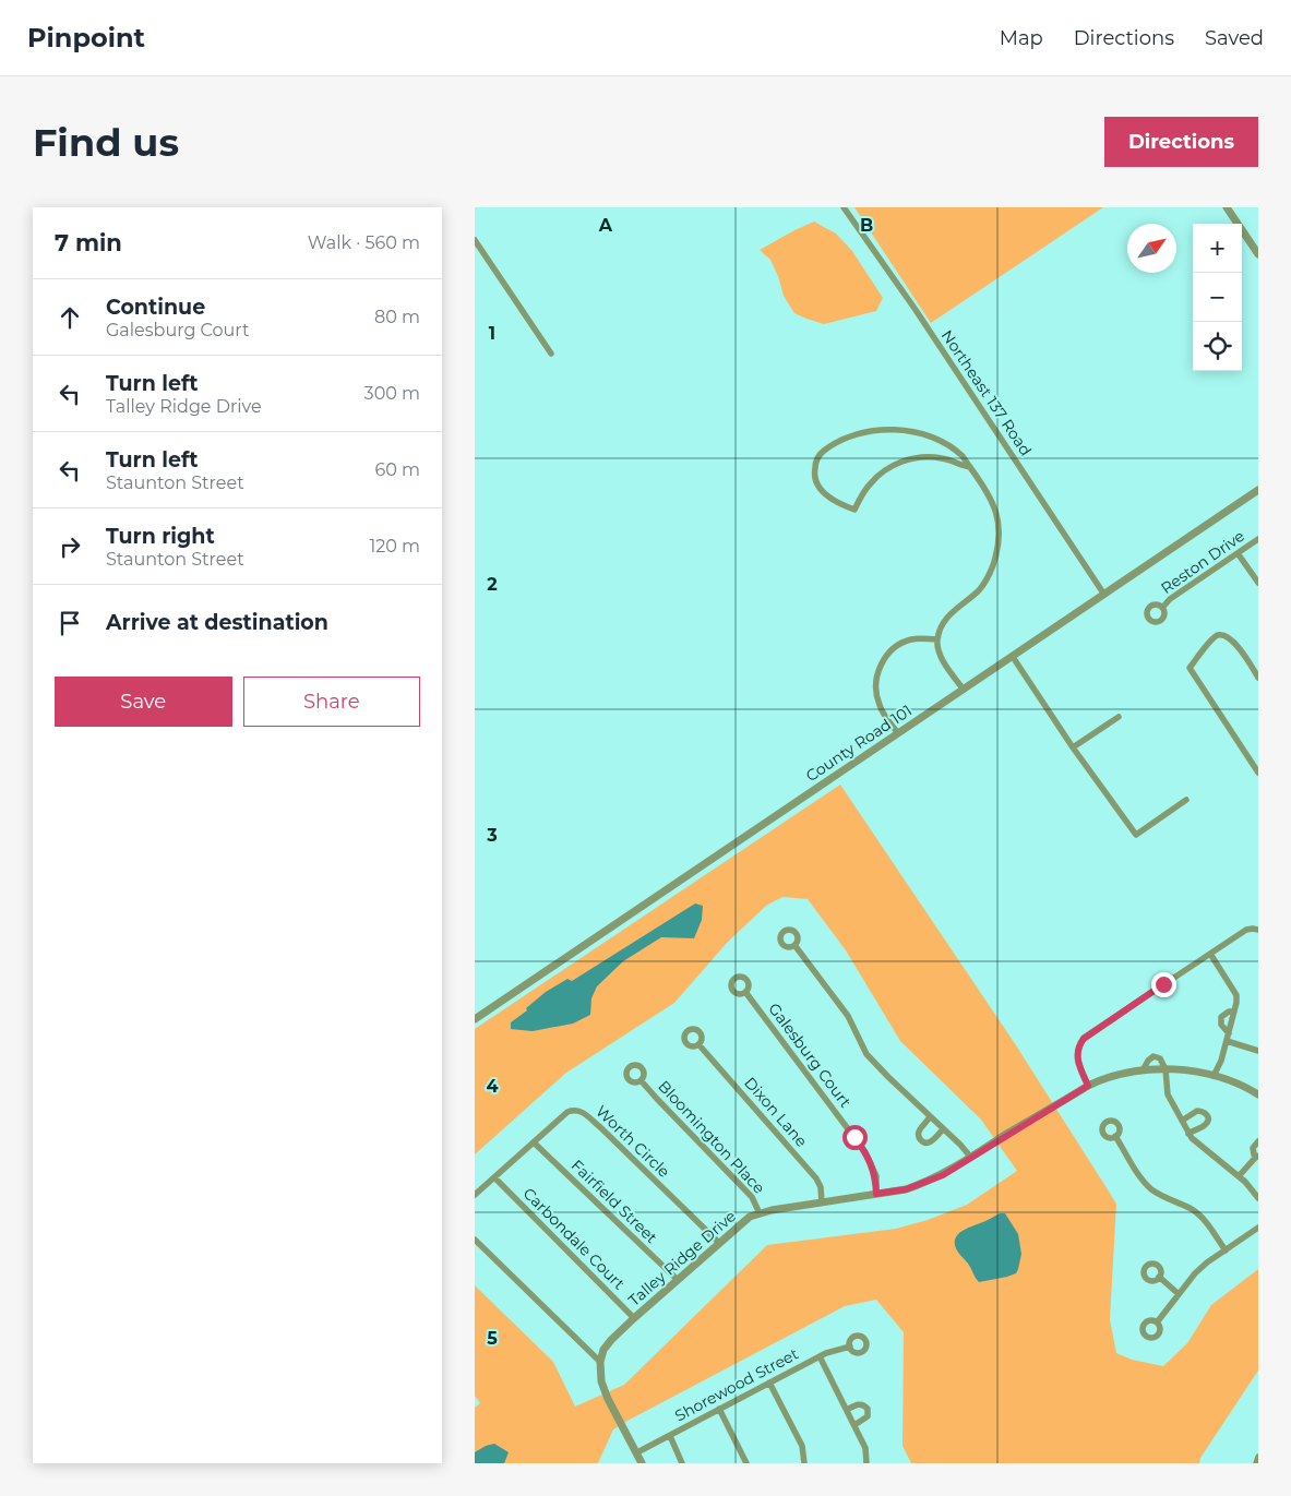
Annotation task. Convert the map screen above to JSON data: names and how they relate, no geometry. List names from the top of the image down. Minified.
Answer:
{"streets":{"street":["Northeast 137 Road","Reston Drive","County Road 101","Galesburg Court","Dixon Lane","Bloomington Place","Worth Circle","Fairfield Street","Carbondale Court","Talley Ridge Drive","Shorewood Street"]},"crossings":[["Northeast 137 Road","County Road 101"],["Galesburg Court","Talley Ridge Drive"],["Dixon Lane","Talley Ridge Drive"],["Bloomington Place","Talley Ridge Drive"],["Worth Circle","Fairfield Street"],["Worth Circle","Carbondale Court"],["Worth Circle","Talley Ridge Drive"],["Fairfield Street","Talley Ridge Drive"],["Carbondale Court","Talley Ridge Drive"]],"north":"top right","page":{"header":"Pinpoint","nav":["Map","Directions","Saved"],"buttons":["Directions",["Save","Share"]],"title":"Find us","heading":["7 min","Walk · 560 m"],"map_buttons":["+","−"],"list":[["Continue","Galesburg Court","80 m"],["Turn left","Talley Ridge Drive","300 m"],["Turn left","Staunton Street","60 m"],["Turn right","Staunton Street","120 m"],"Arrive at destination"]},"grid":{"columns":["A","B"],"rows":["1","2","3","4","5"]}}
